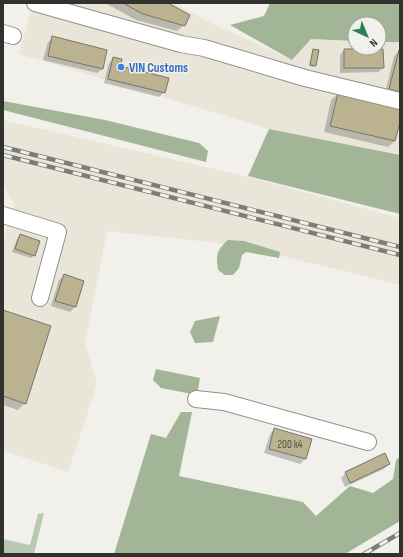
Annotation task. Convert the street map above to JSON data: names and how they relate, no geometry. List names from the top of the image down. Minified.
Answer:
{"places":["VIN Customs"],"house_numbers":["200 к4"],"north":"bottom right"}
